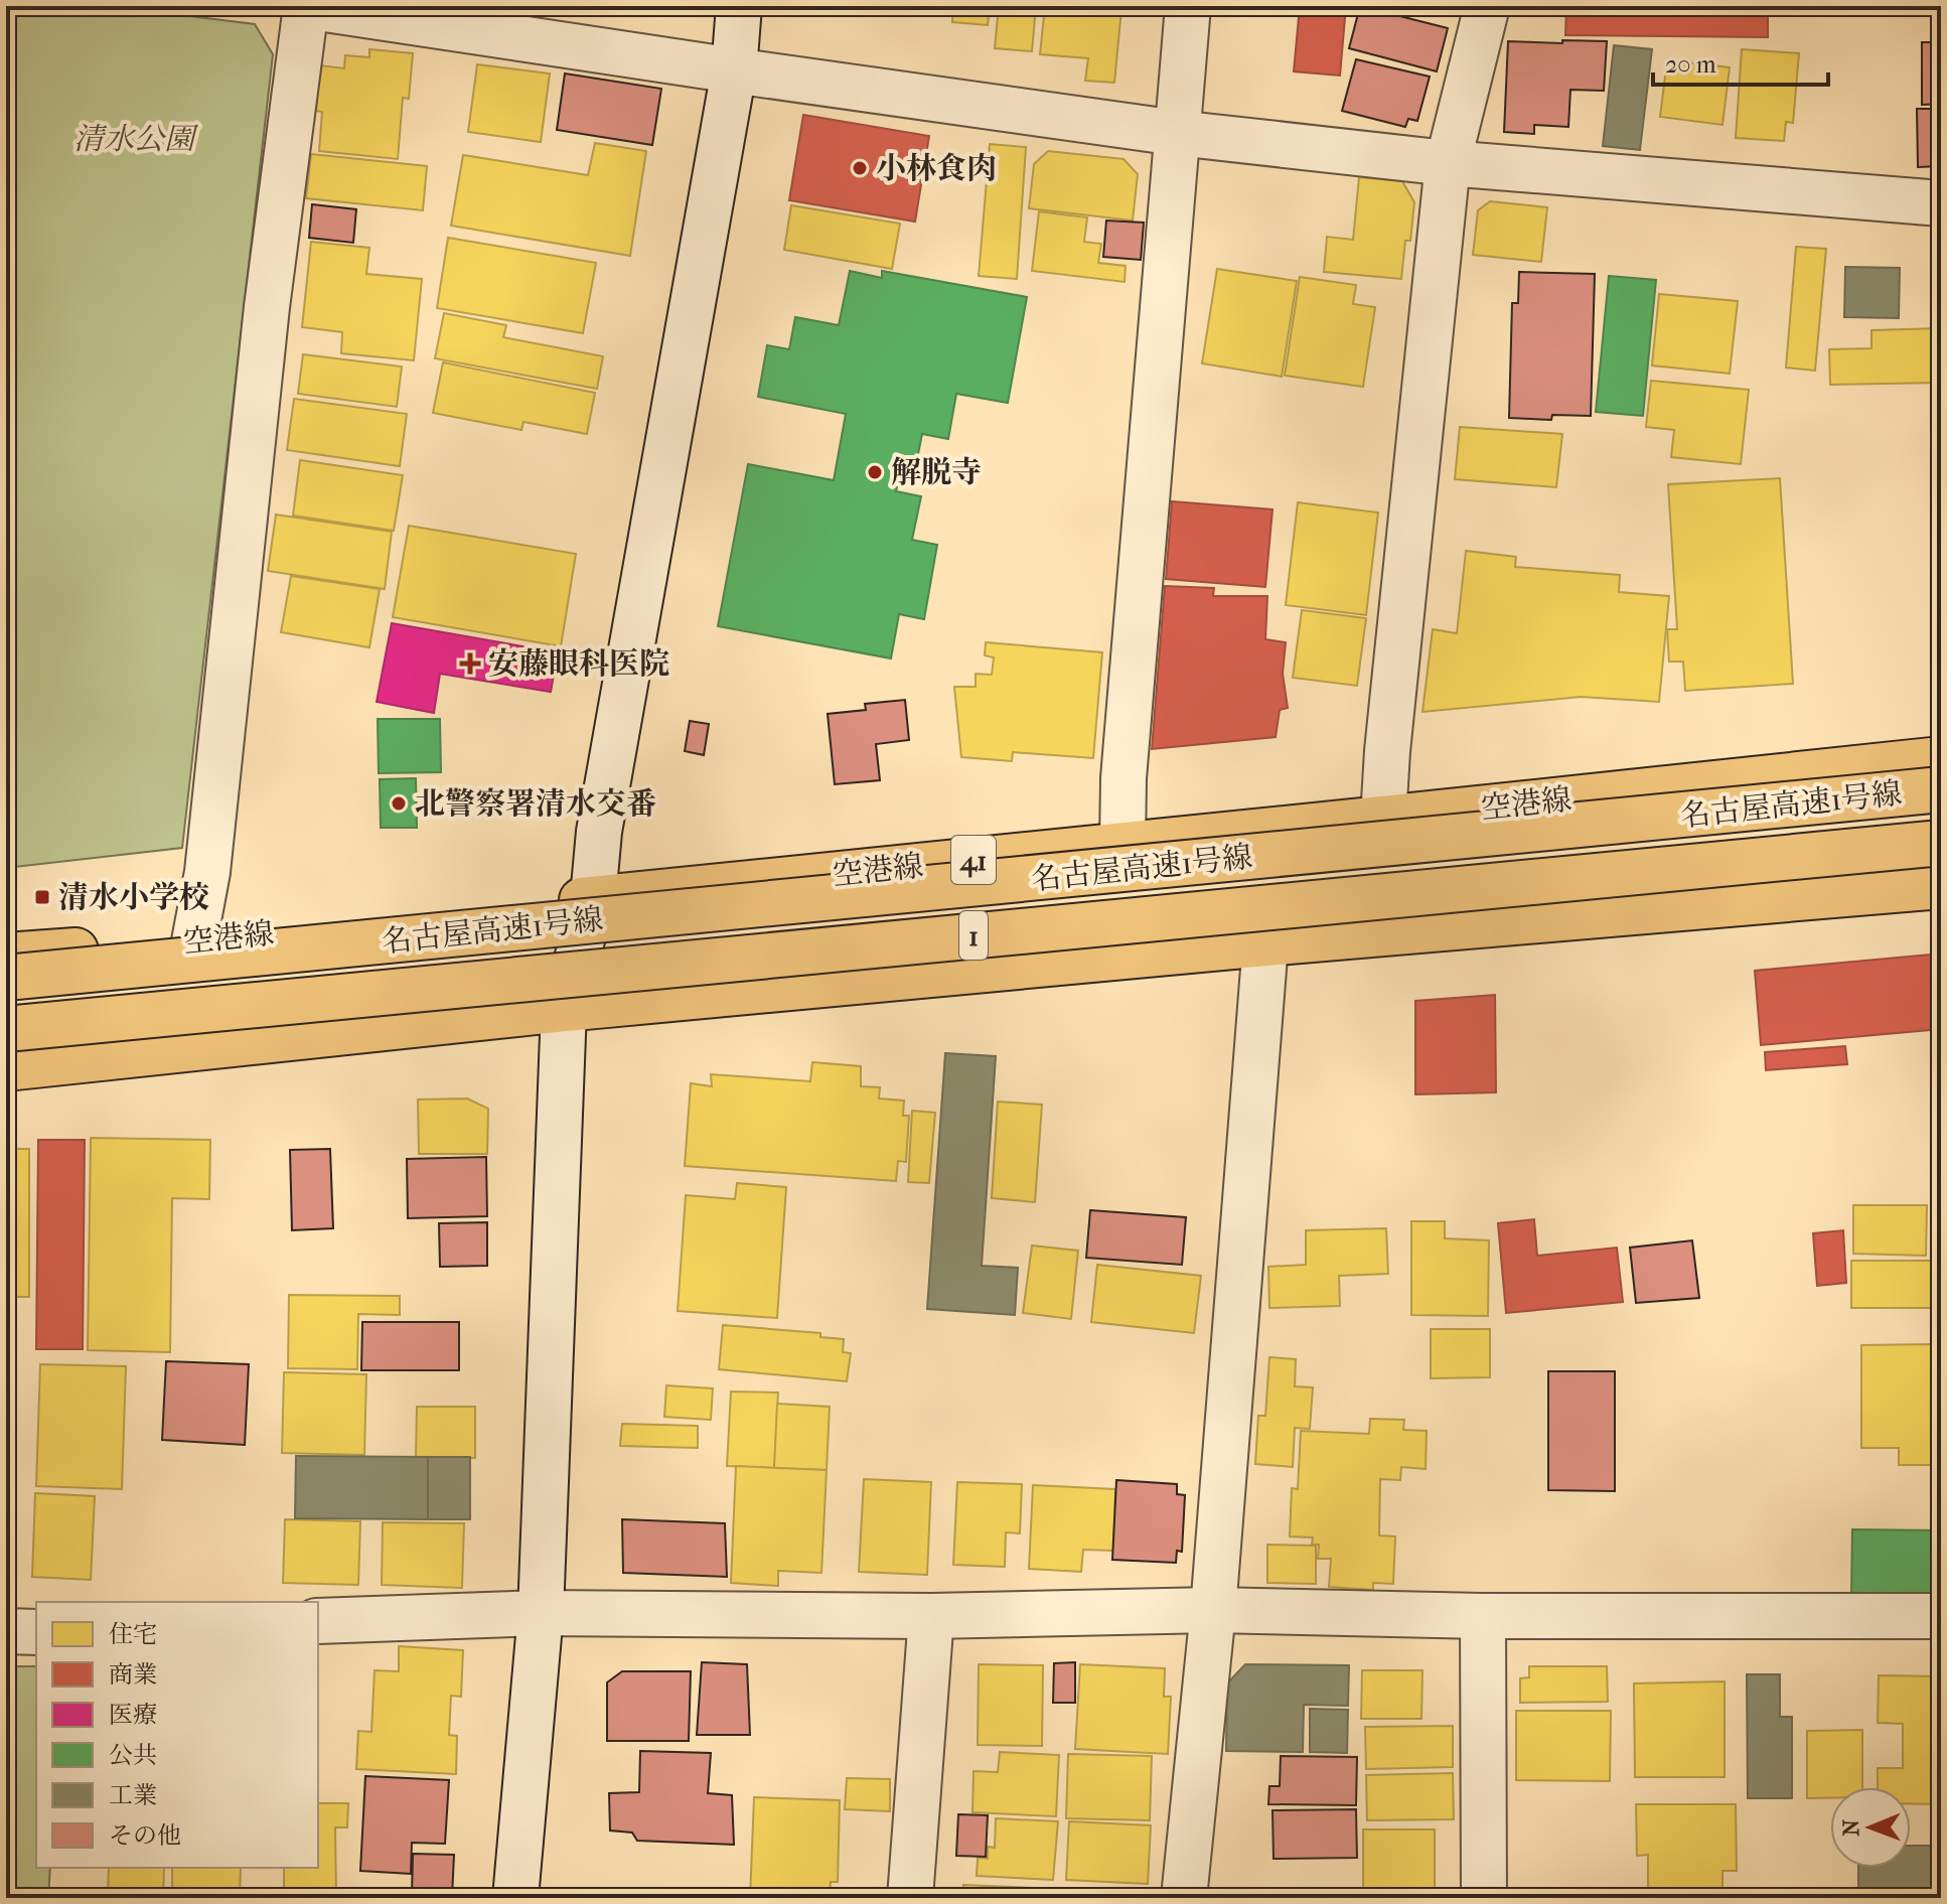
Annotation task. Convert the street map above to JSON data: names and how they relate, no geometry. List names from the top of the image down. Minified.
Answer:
{"streets":{"highway":["空港線","名古屋高速1号線","41","1"]},"parks":["清水公園"],"places":{"other":["小林食肉","解脱寺","北警察署清水交番"],"health":["安藤眼科医院"],"transit":["清水小学校"]},"legend":["住宅","商業","医療","公共","工業","その他"],"scale_bar":"20 m","north":"left"}
